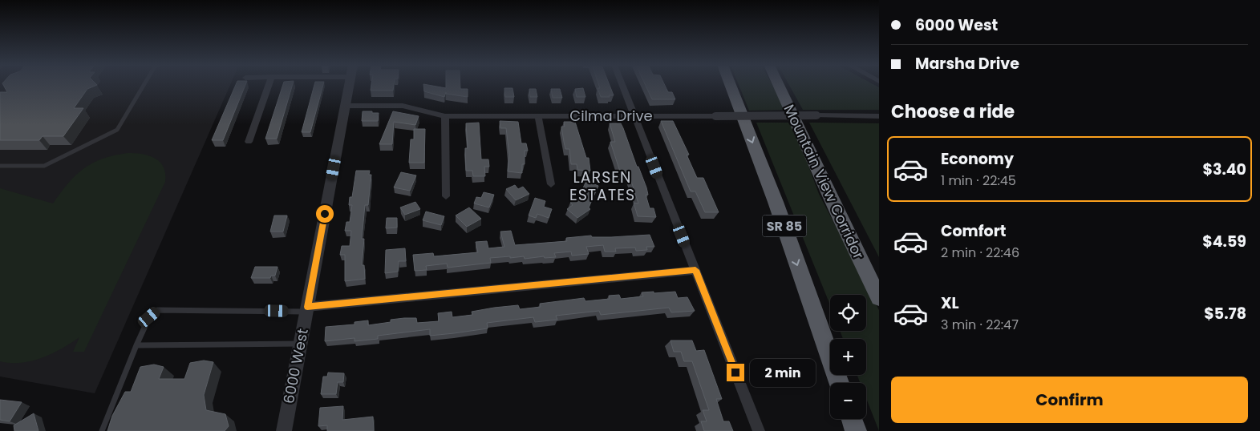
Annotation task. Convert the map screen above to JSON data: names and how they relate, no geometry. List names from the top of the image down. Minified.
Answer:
{"streets":{"highway":["Mountain View Corridor","SR 85"],"street":["Cilma Drive","6000 West"]},"crossings":[["Cilma Drive","6000 West"]],"districts":["LARSEN ESTATES"],"page":{"banner":["6000 West","Marsha Drive"],"heading":"Choose a ride","list":[{"name":"Economy","note":"1 min · 22:45","value":"$3.40"},{"name":"Comfort","note":"2 min · 22:46","value":"$4.59"},{"name":"XL","note":"3 min · 22:47","value":"$5.78"}],"map_buttons":["+","−"],"bubble":"2 min","buttons":"Confirm"}}
